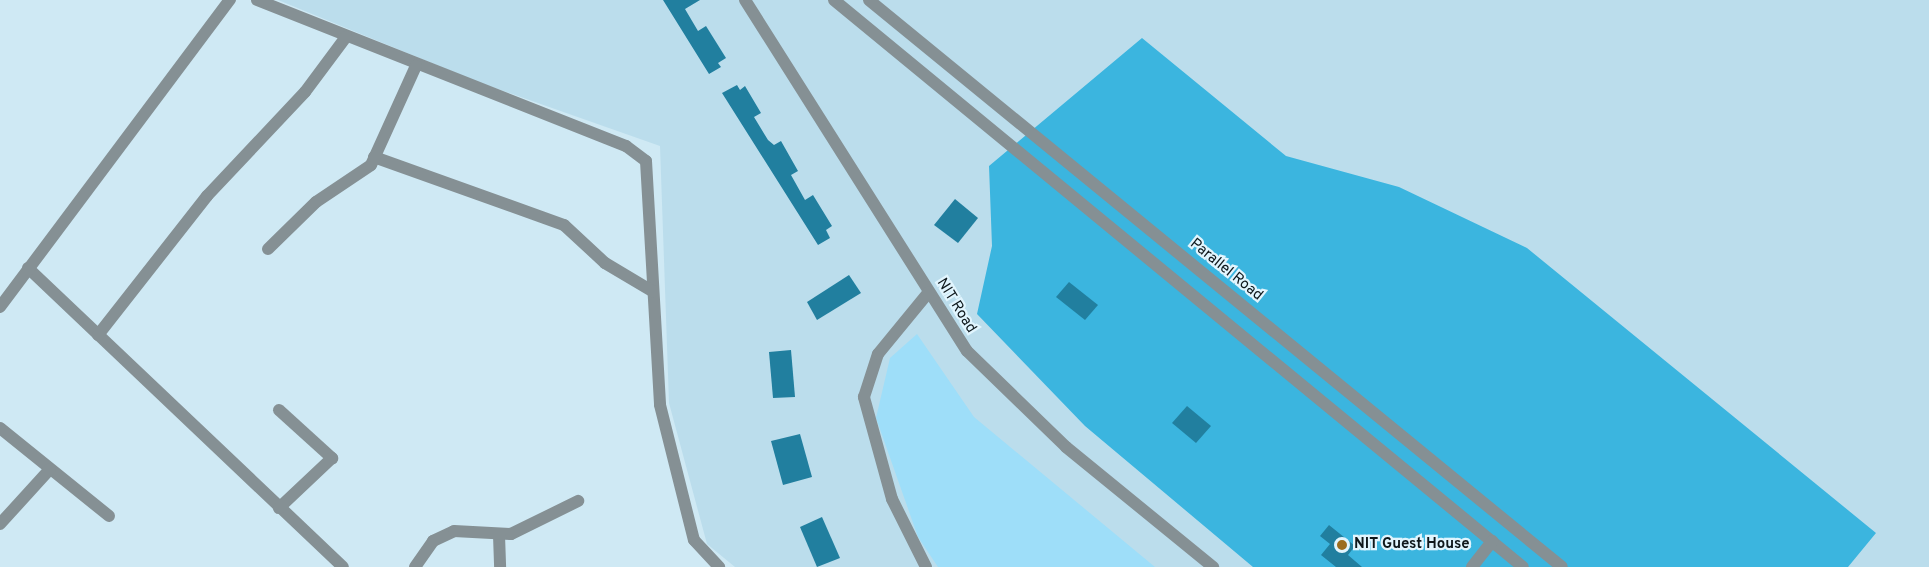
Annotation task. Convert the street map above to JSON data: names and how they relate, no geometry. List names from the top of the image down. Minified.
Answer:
{"streets":{"street":["Parallel Road","NIT Road"]},"places":["NIT Guest House"]}
